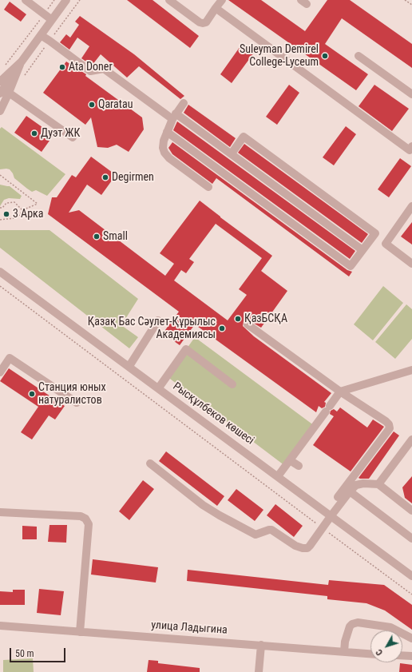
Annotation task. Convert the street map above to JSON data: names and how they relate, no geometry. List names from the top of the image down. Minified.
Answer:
{"streets":{"street":["Рысқұлбеков көшесі","улица Ладыгина"]},"places":["Suleyman Demirel College-Lyceum","Ata Doner","Qaratau","Дуэт ЖК","Degirmen","3 Арка","Small","ҚазБСҚА","Қазақ Бас Сәулет-Құрылыс Академиясы","Станция юных натуралистов"],"scale_bar":"50 m","north":"bottom left"}
